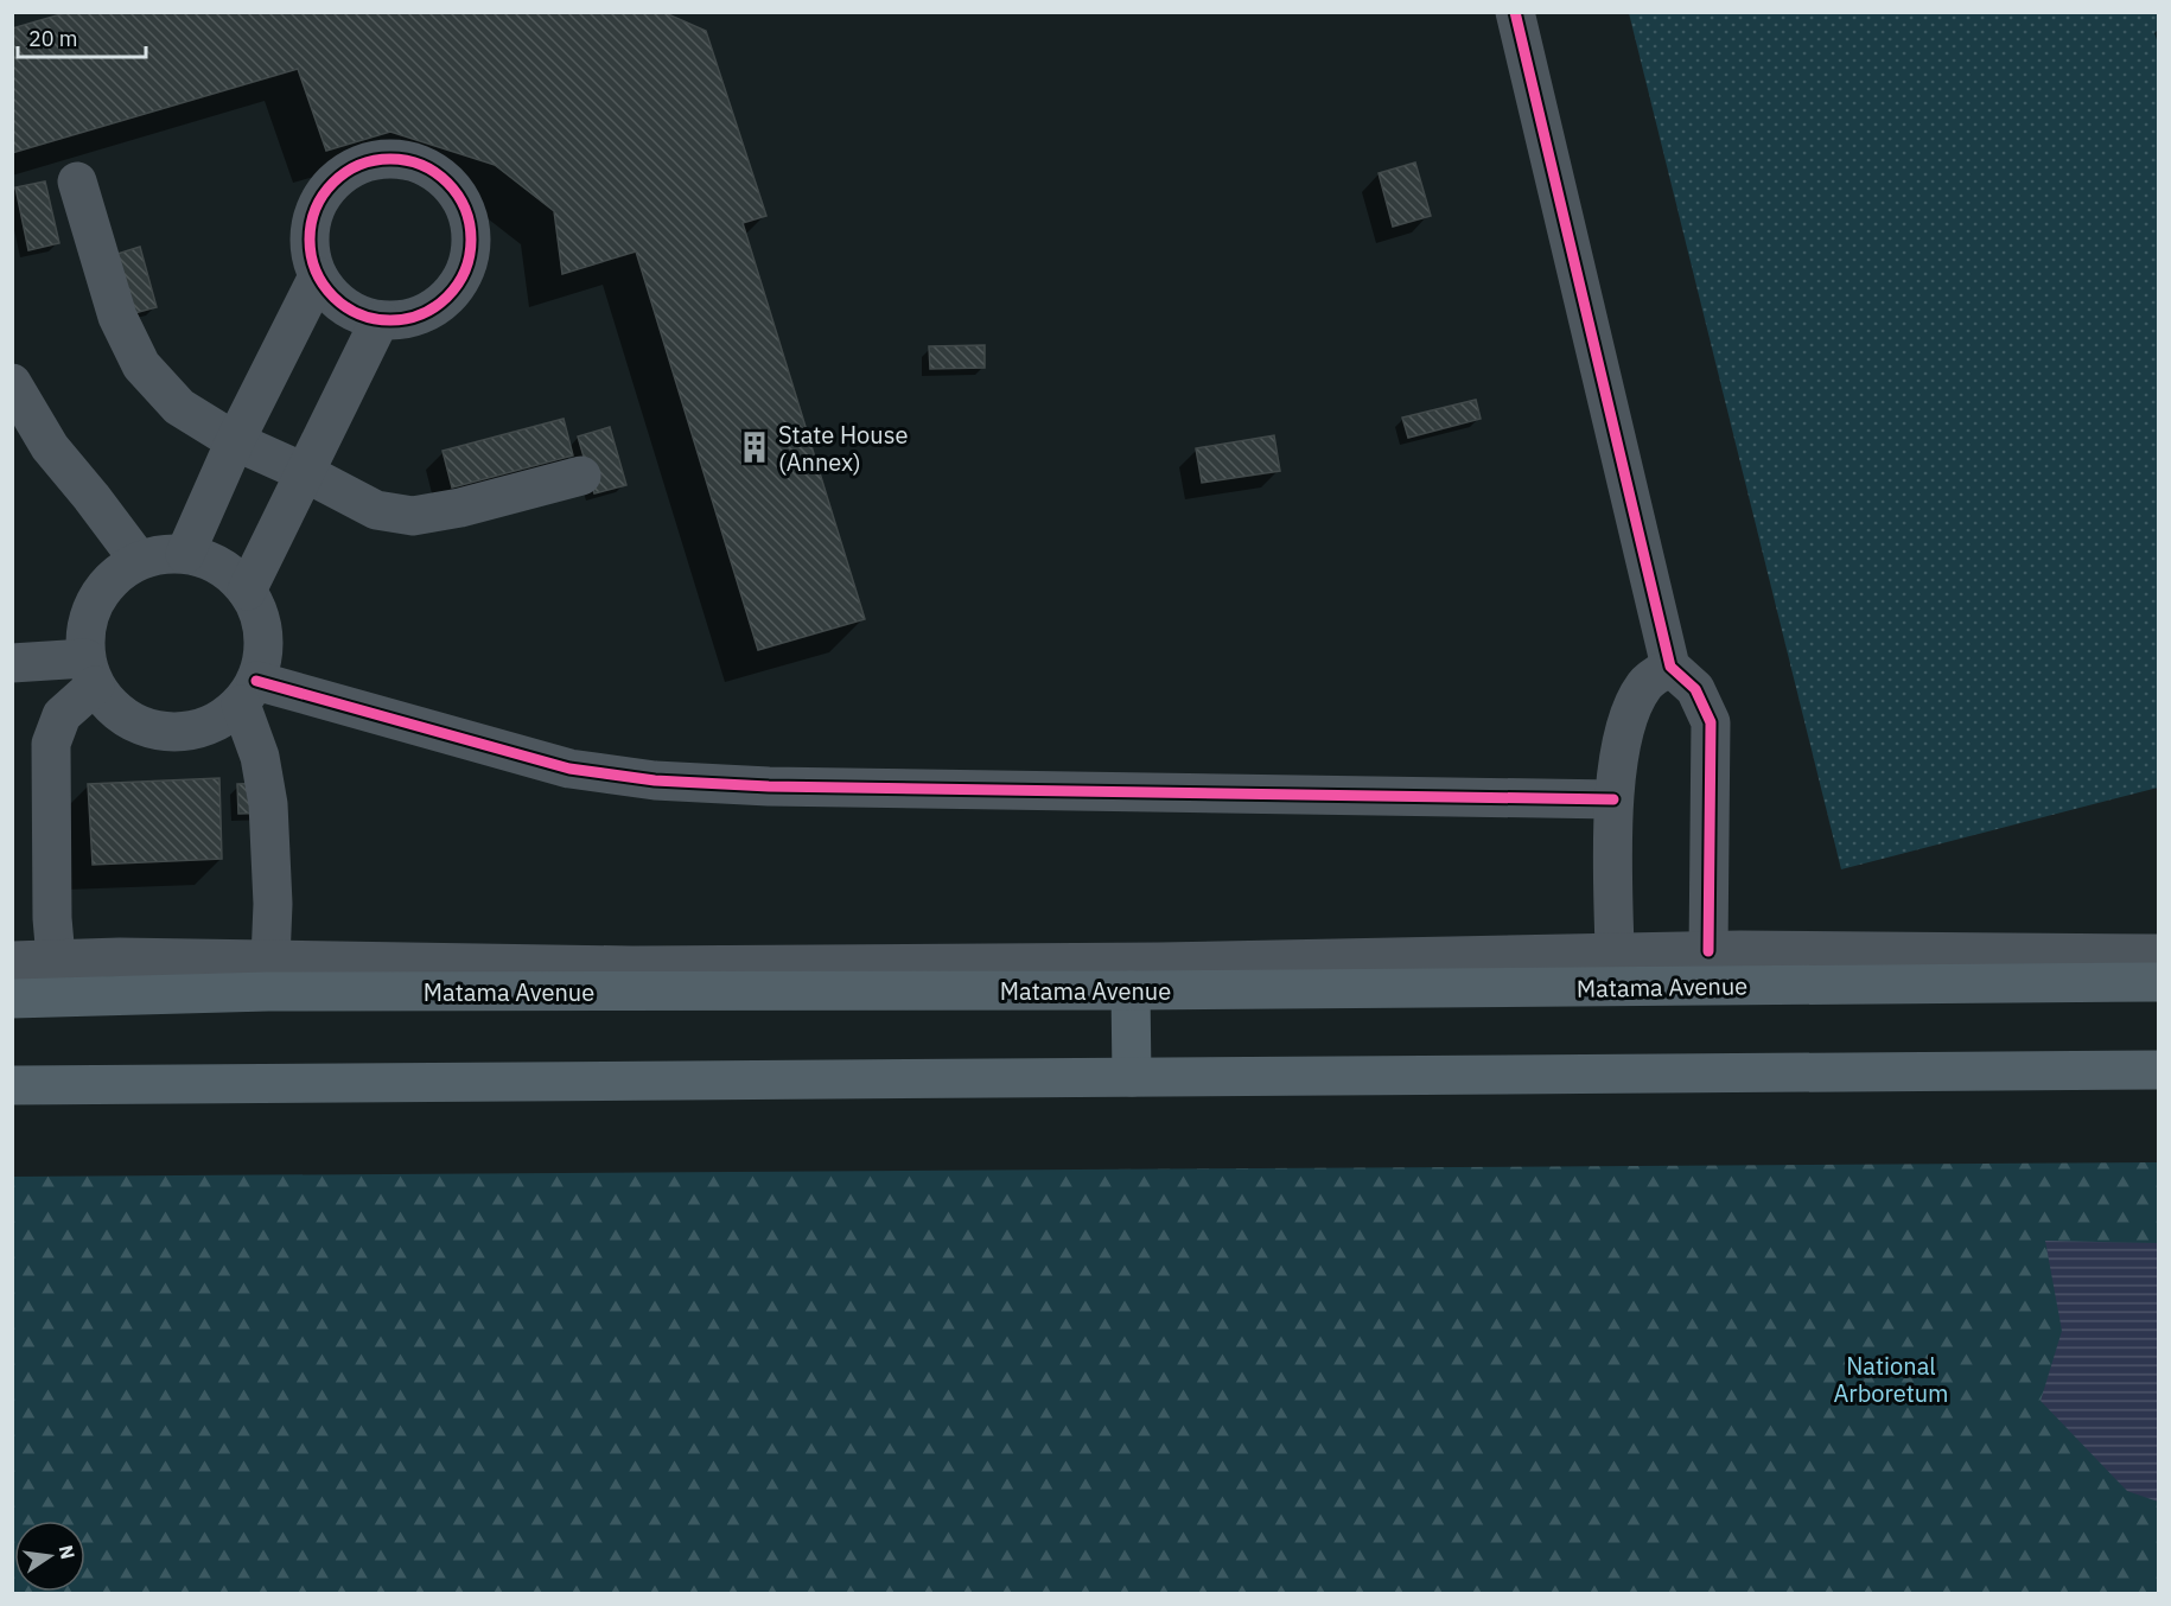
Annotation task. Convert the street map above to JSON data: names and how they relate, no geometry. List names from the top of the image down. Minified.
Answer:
{"streets":{"main road":["Matama Avenue"]},"parks":["National Arboretum"],"places":{"building":["State House (Annex)"]},"scale_bar":"20 m","north":"right"}
